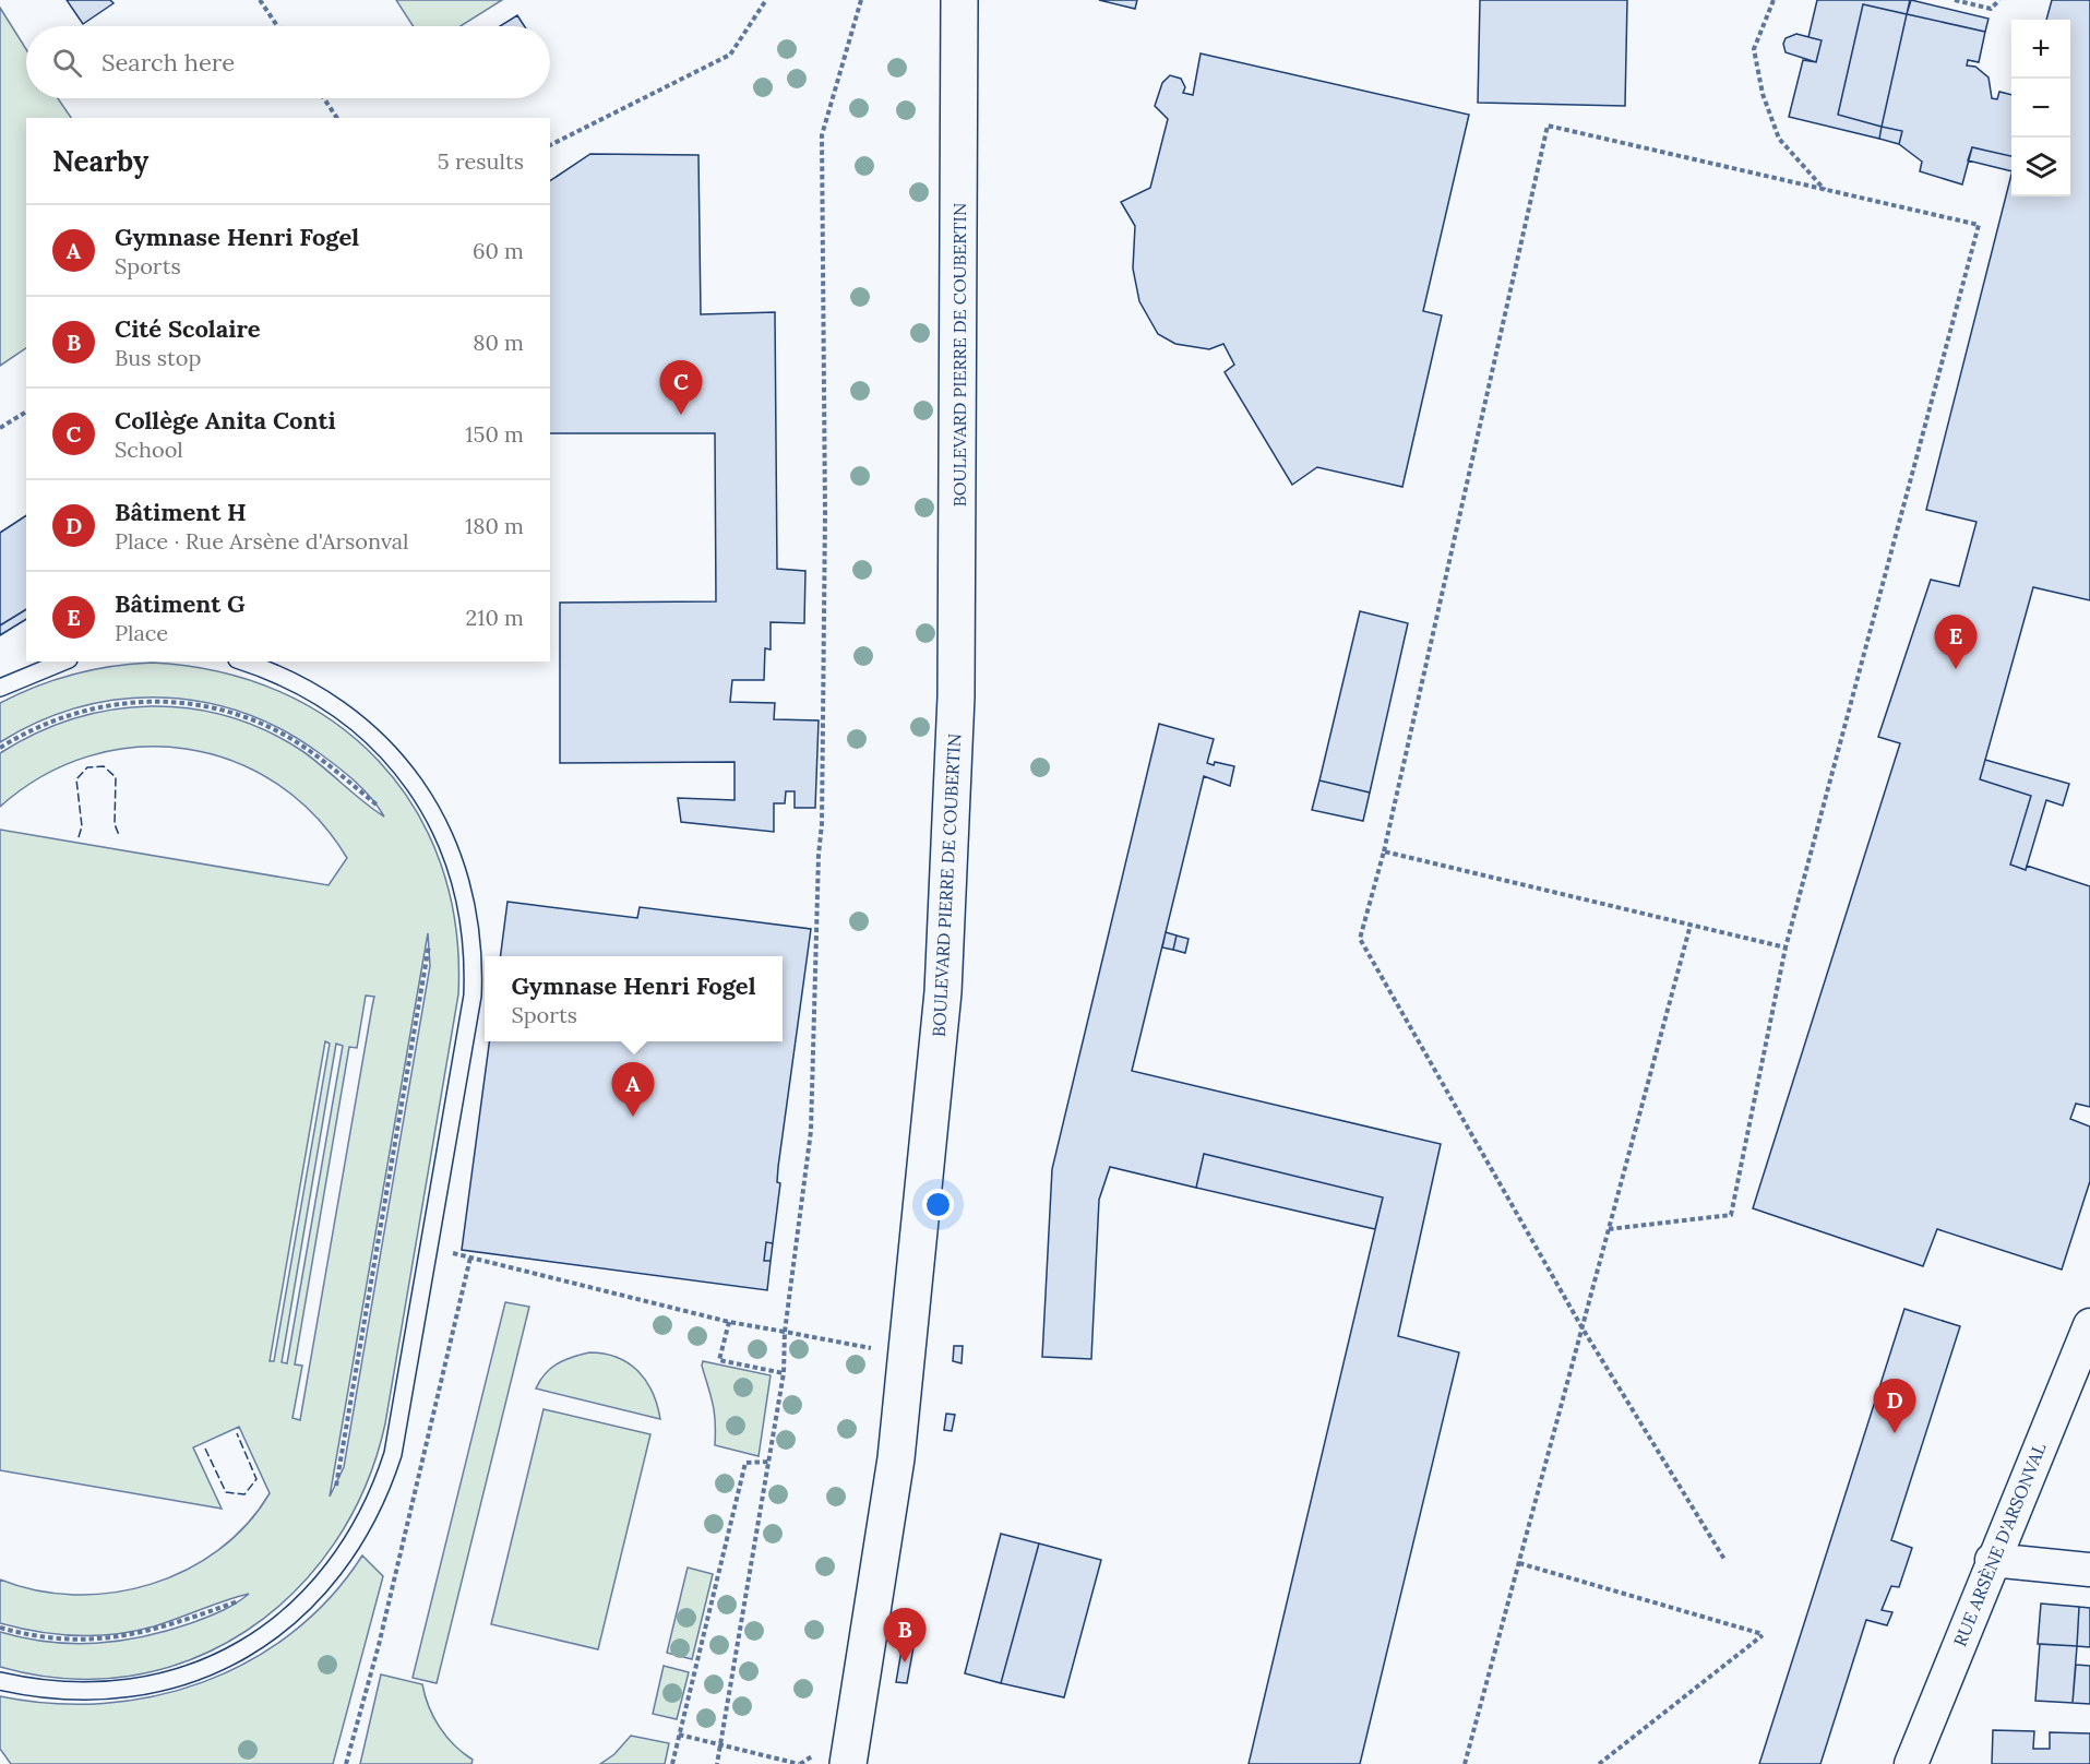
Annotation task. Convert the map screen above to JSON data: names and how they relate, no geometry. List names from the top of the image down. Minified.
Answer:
{"streets":{"street":["BOULEVARD PIERRE DE COUBERTIN","RUE ARSÈNE D'ARSONVAL"]},"page":{"map_buttons":["+","−"],"search":"Search here","heading":["Nearby","5 results"],"list":[{"mark":"A","name":"Gymnase Henri Fogel","note":"Sports","value":"60 m"},{"mark":"B","name":"Cité Scolaire","note":"Bus stop","value":"80 m"},{"mark":"C","name":"Collège Anita Conti","note":"School","value":"150 m"},{"mark":"D","name":"Bâtiment H","note":"Place · Rue Arsène d'Arsonval","value":"180 m"},{"mark":"E","name":"Bâtiment G","note":"Place","value":"210 m"}],"pins":["C","E","A","D","B"],"popup":["Gymnase Henri Fogel","Sports"]}}
